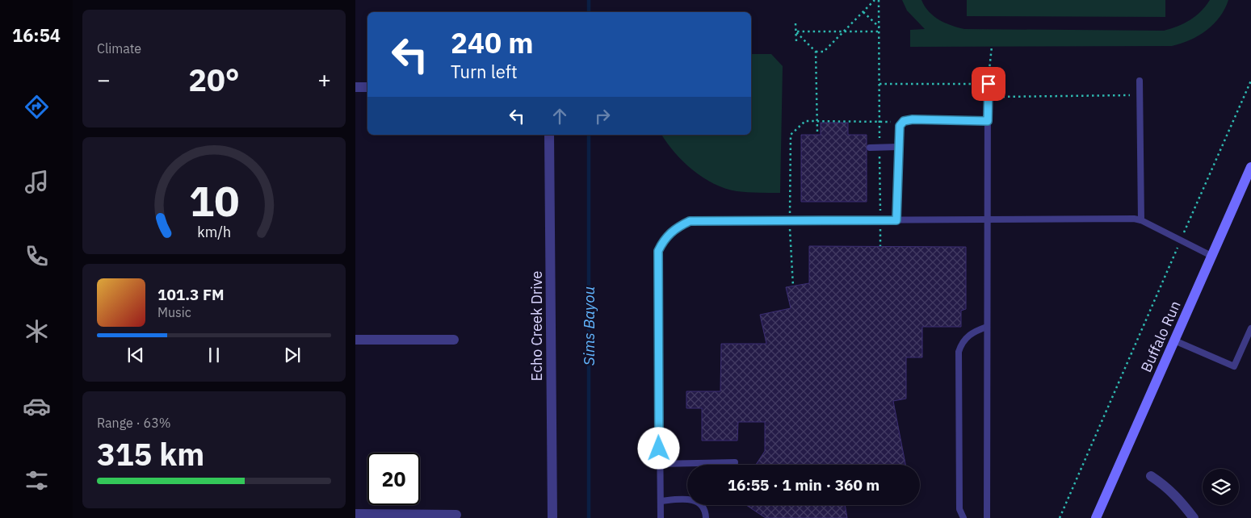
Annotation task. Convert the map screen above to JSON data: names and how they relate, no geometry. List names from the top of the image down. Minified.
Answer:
{"streets":{"street":["Echo Creek Drive","Buffalo Run"]},"water":["Sims Bayou"],"page":{"tabs":"16:54","tile":["Climate",["Range · 63%","315 km"]],"turn":["240 m","Turn left"],"heat":["−","20°","+"],"song":["101.3 FM","Music"],"limit":"20","trip":"16:55 · 1 min · 360 m","gauge":["10","km/h"]}}
